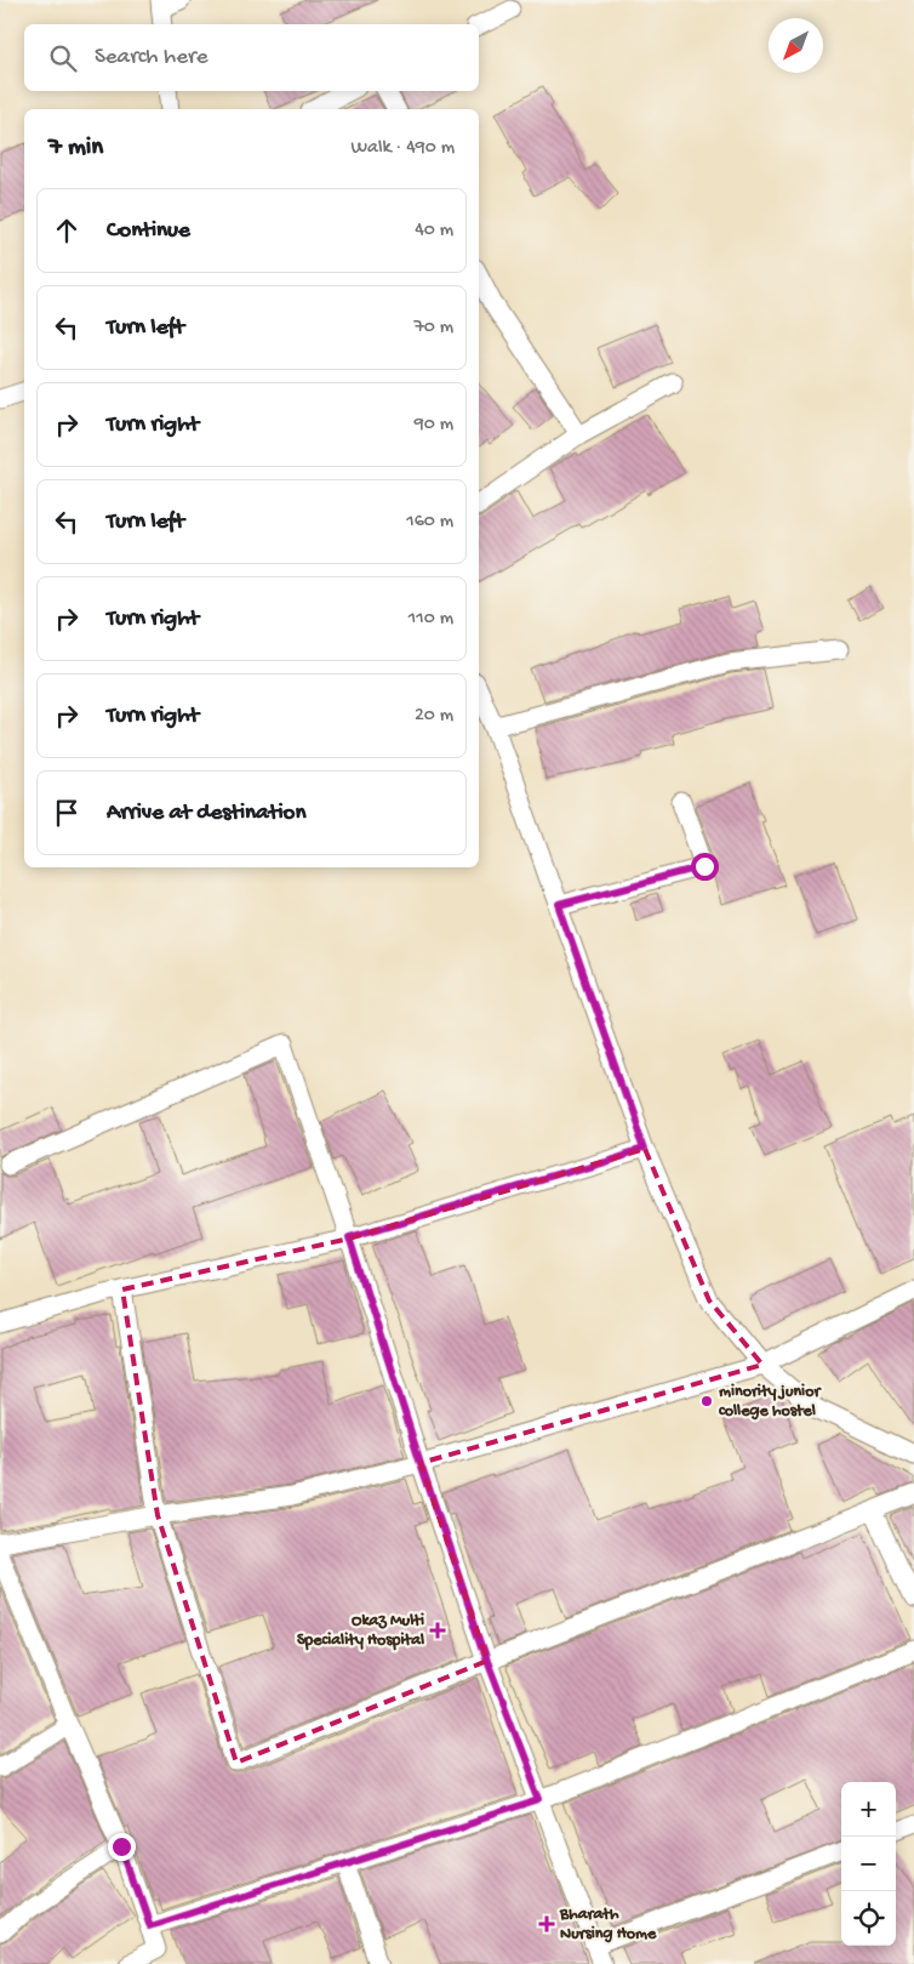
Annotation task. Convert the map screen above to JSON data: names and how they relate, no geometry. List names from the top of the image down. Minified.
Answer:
{"places":{"other":["minority junior college hostel"],"health":["Okaz Multi Speciality Hospital","Bharath Nursing Home"]},"north":"bottom left","page":{"search":"Search here","heading":["7 min","Walk · 490 m"],"list":[["Continue","40 m"],["Turn left","70 m"],["Turn right","90 m"],["Turn left","160 m"],["Turn right","110 m"],["Turn right","20 m"],"Arrive at destination"],"map_buttons":["+","−"]}}
